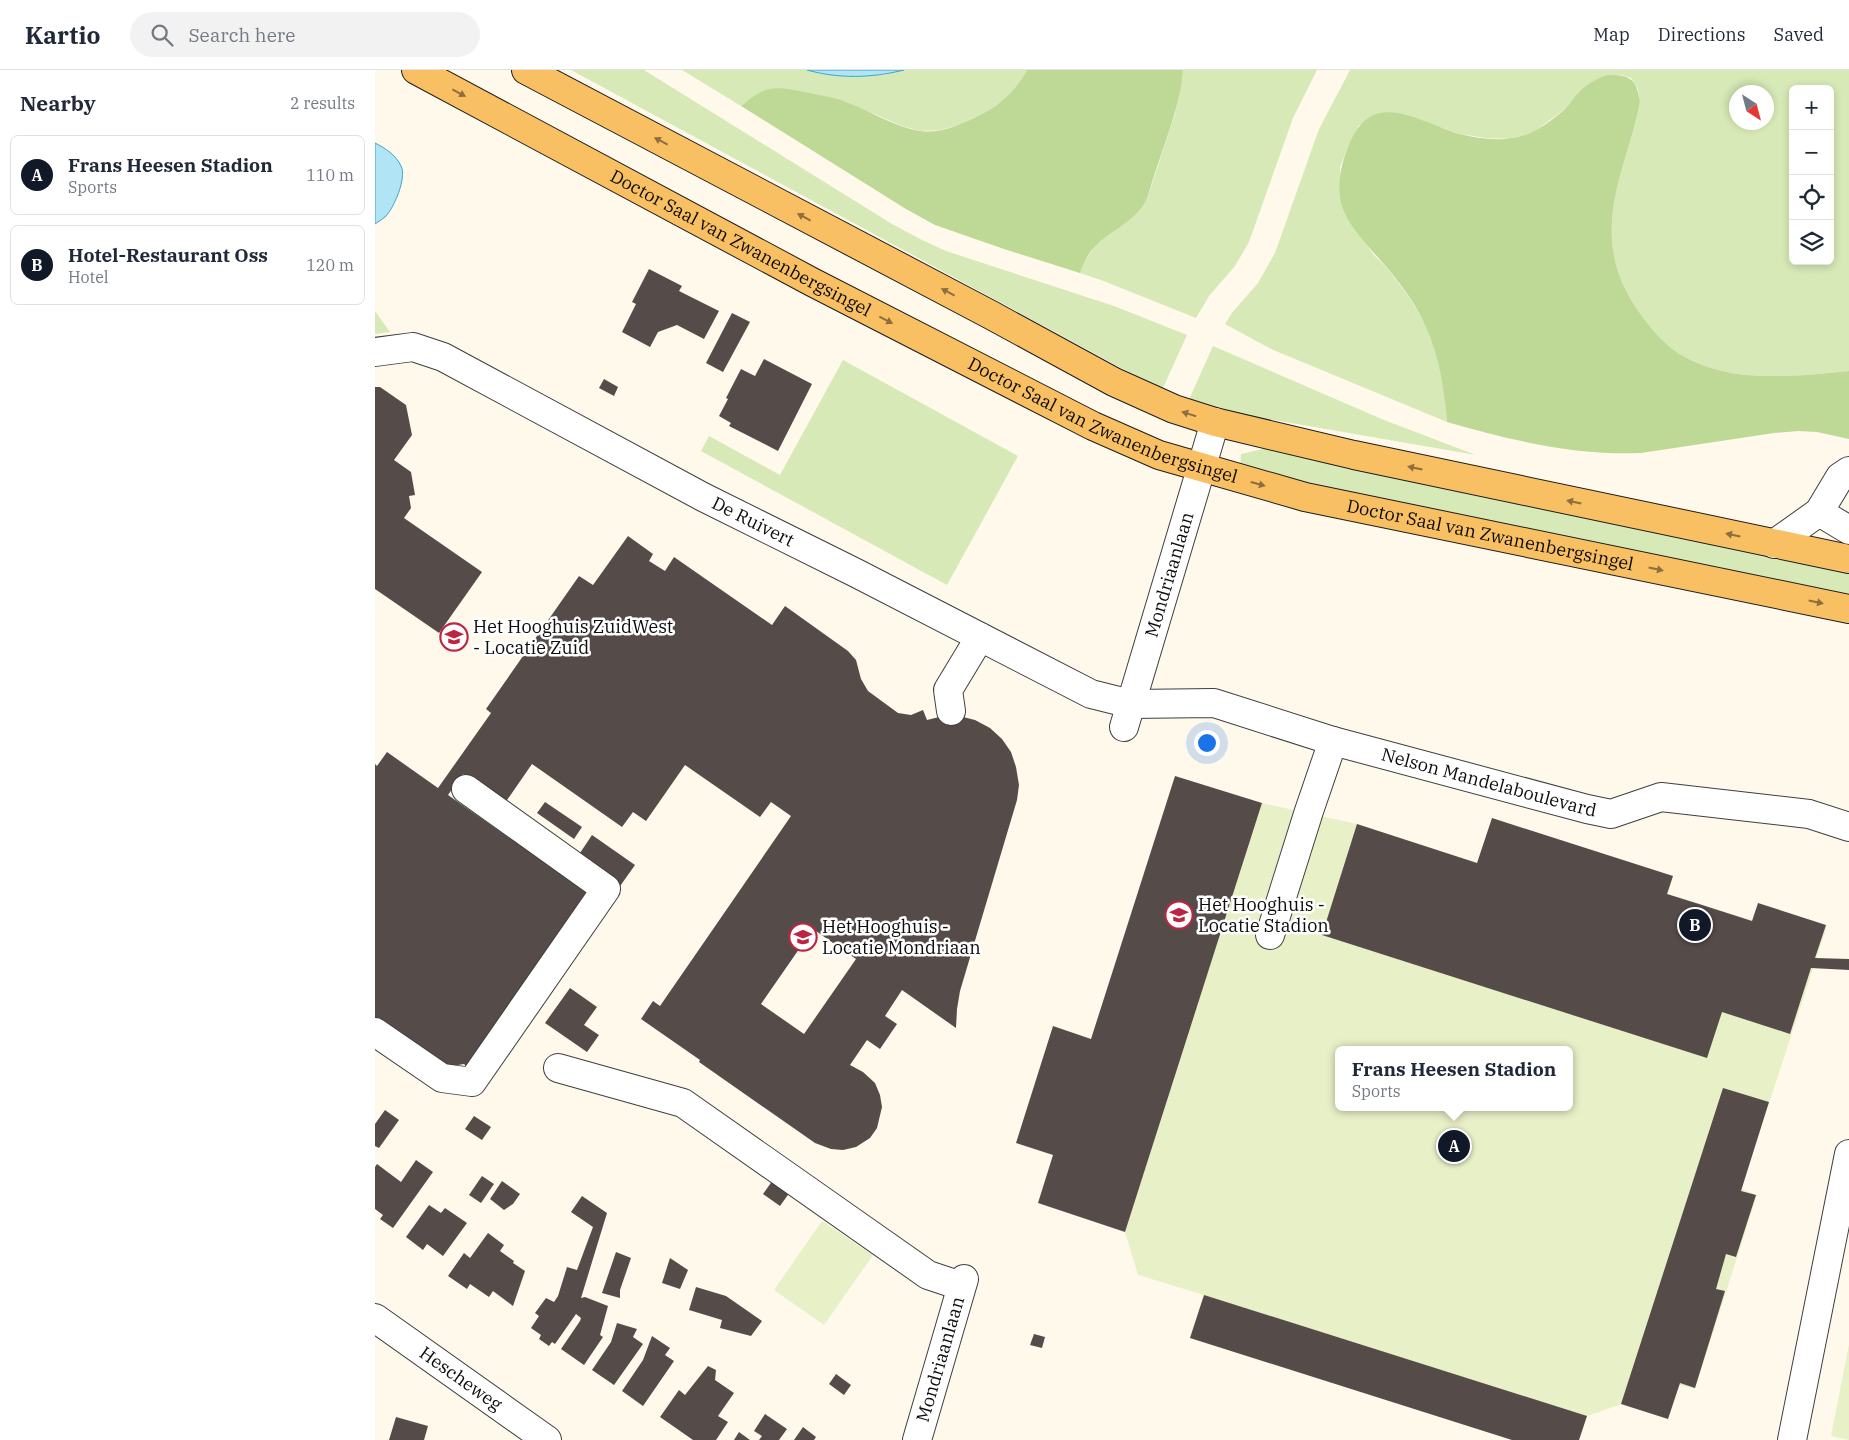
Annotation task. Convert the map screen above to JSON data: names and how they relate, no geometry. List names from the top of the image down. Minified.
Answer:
{"streets":{"main road":["Doctor Saal van Zwanenbergsingel"],"street":["De Ruivert","Mondriaanlaan","Nelson Mandelaboulevard","Hescheweg"]},"crossings":[["Doctor Saal van Zwanenbergsingel","Mondriaanlaan"],["De Ruivert","Mondriaanlaan"],["De Ruivert","Nelson Mandelaboulevard"],["Mondriaanlaan","Nelson Mandelaboulevard"]],"places":{"school or university":["Het Hooghuis ZuidWest - Locatie Zuid","Het Hooghuis - Locatie Stadion","Het Hooghuis - Locatie Mondriaan"]},"north":"bottom right","page":{"header":"Kartio","search":"Search here","nav":["Map","Directions","Saved"],"heading":["Nearby","2 results"],"map_buttons":["+","−"],"list":[{"mark":"A","name":"Frans Heesen Stadion","note":"Sports","value":"110 m"},{"mark":"B","name":"Hotel-Restaurant Oss","note":"Hotel","value":"120 m"}],"pins":["B","A"],"popup":["Frans Heesen Stadion","Sports"]}}
